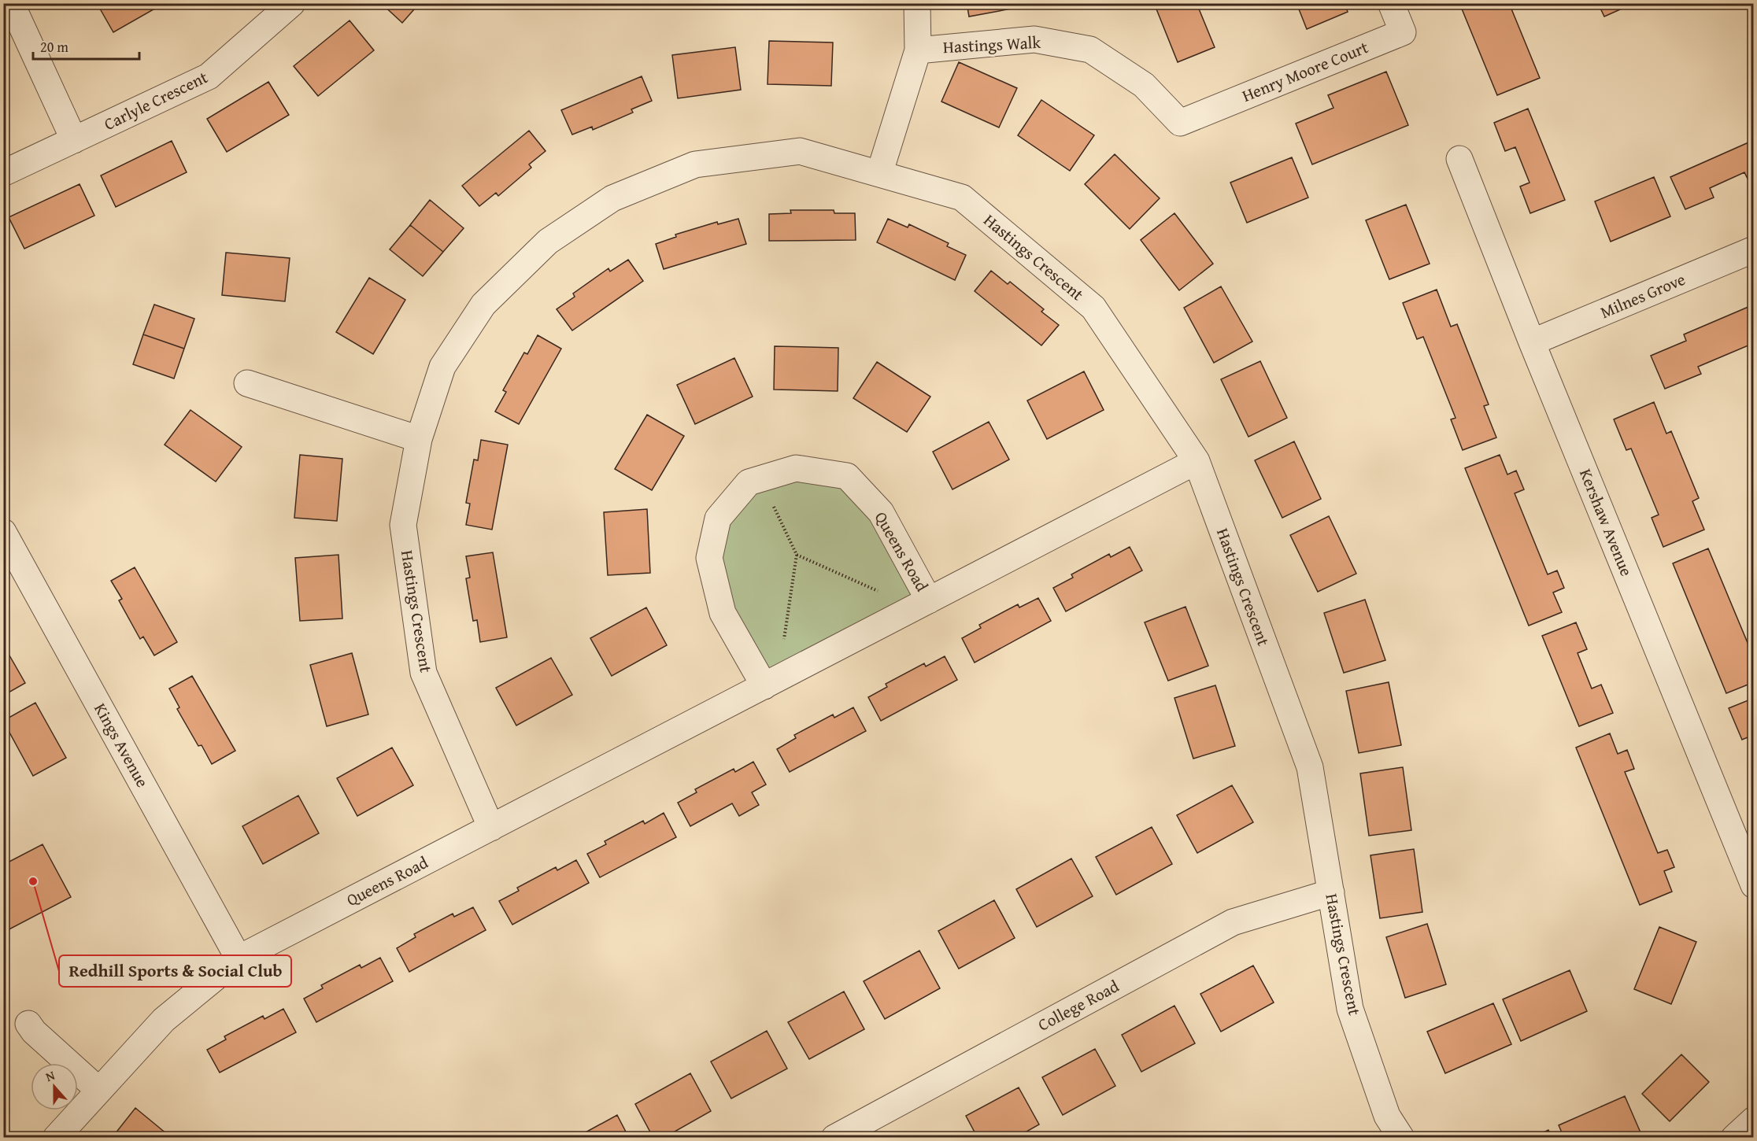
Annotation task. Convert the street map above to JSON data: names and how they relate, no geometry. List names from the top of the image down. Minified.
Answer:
{"streets":{"street":["Hastings Walk","Henry Moore Court","Carlyle Crescent","Hastings Crescent","Milnes Grove","Kershaw Avenue","Queens Road","Kings Avenue","College Road"]},"crossings":[["Hastings Walk","Henry Moore Court"],["Hastings Crescent","Queens Road"],["Hastings Crescent","College Road"],["Milnes Grove","Kershaw Avenue"],["Queens Road","Kings Avenue"]],"places":["Redhill Sports & Social Club"],"scale_bar":"20 m","north":"top"}
